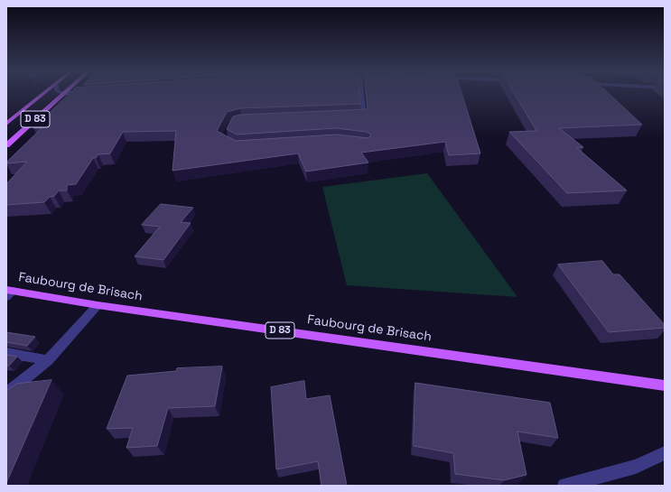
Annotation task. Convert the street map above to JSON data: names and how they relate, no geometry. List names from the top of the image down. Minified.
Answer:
{"streets":{"main road":["D 83","Faubourg de Brisach"]}}
